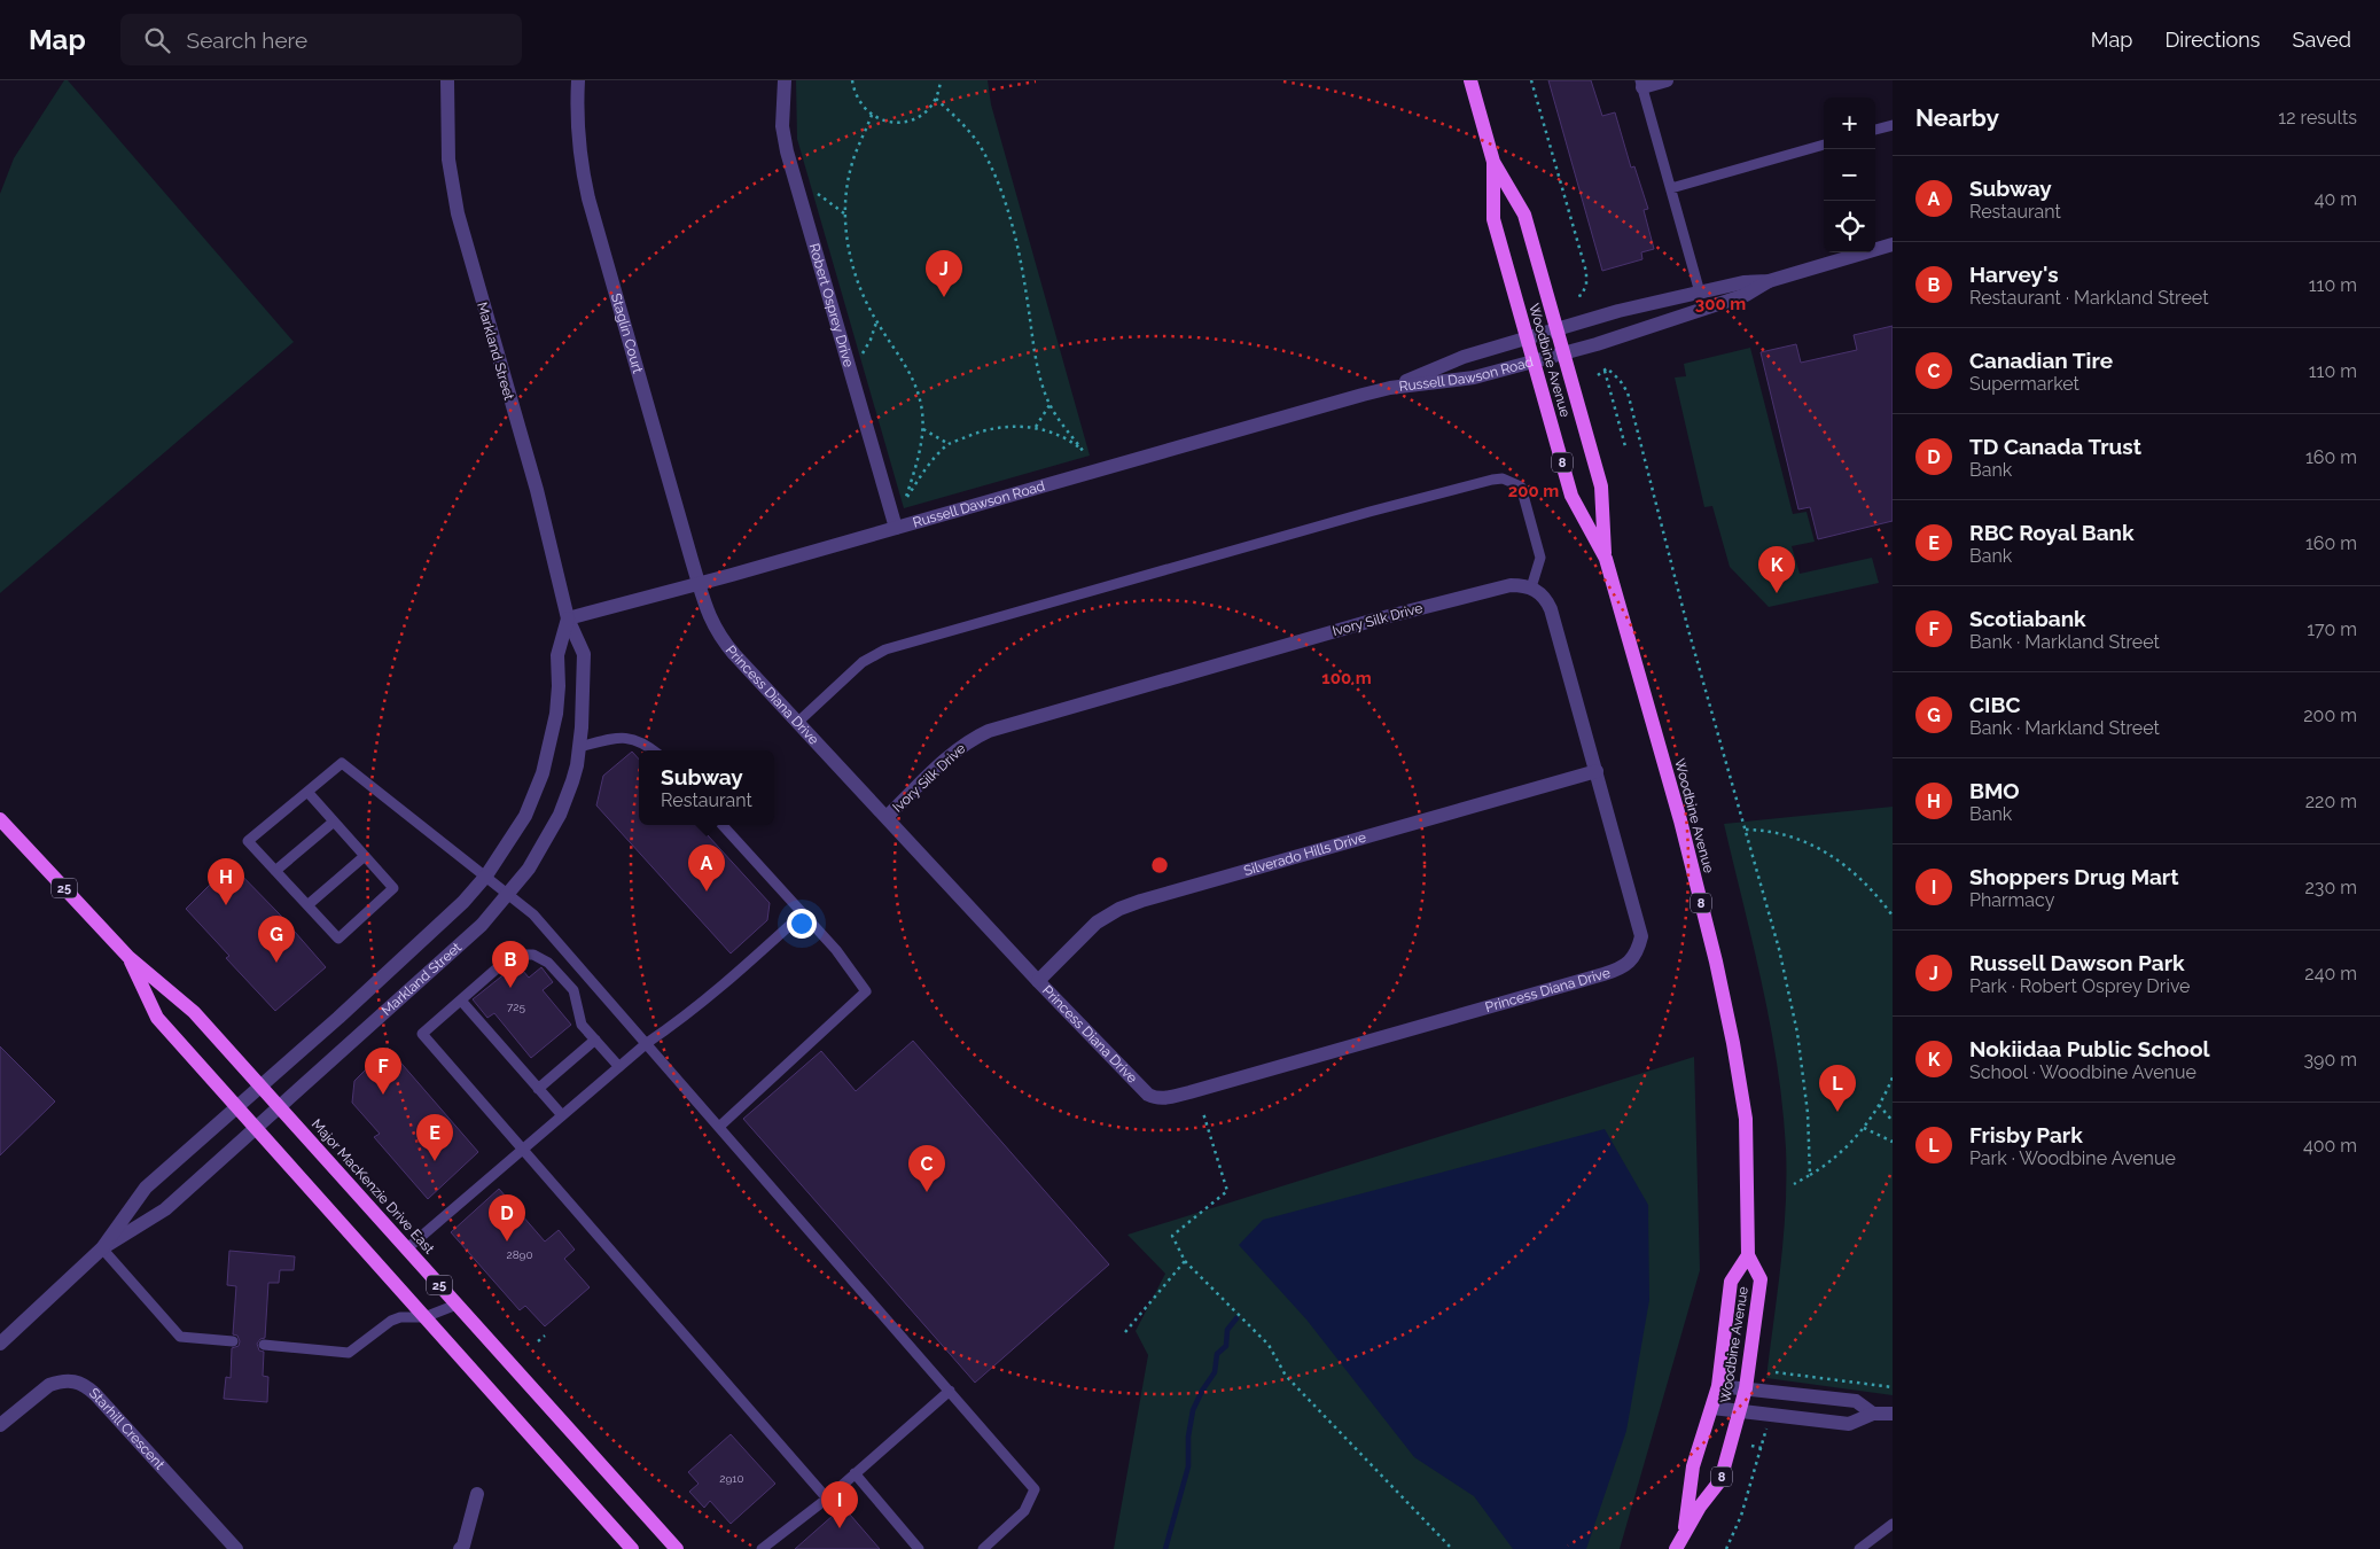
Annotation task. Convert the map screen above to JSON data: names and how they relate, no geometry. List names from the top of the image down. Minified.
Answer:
{"streets":{"main road":["Woodbine Avenue","8","25","Major MacKenzie Drive East"],"street":["Robert Osprey Drive","Staglin Court","Markland Street","Russell Dawson Road","Ivory Silk Drive","Princess Diana Drive","Silverado Hills Drive","Starhill Crescent"]},"crossings":[["Robert Osprey Drive","Russell Dawson Road"],["Staglin Court","Russell Dawson Road"],["Staglin Court","Princess Diana Drive"],["Markland Street","Russell Dawson Road"],["Markland Street","Major MacKenzie Drive East"],["Woodbine Avenue","Russell Dawson Road"],["Russell Dawson Road","Princess Diana Drive"],["Ivory Silk Drive","Princess Diana Drive"],["Princess Diana Drive","Silverado Hills Drive"]],"house_numbers":["725","2890","2910"],"page":{"header":"Map","search":"Search here","nav":["Map","Directions","Saved"],"heading":["Nearby","12 results"],"map_buttons":["+","−"],"list":[{"mark":"A","name":"Subway","note":"Restaurant","value":"40 m"},{"mark":"B","name":"Harvey's","note":"Restaurant · Markland Street","value":"110 m"},{"mark":"C","name":"Canadian Tire","note":"Supermarket","value":"110 m"},{"mark":"D","name":"TD Canada Trust","note":"Bank","value":"160 m"},{"mark":"E","name":"RBC Royal Bank","note":"Bank","value":"160 m"},{"mark":"F","name":"Scotiabank","note":"Bank · Markland Street","value":"170 m"},{"mark":"G","name":"CIBC","note":"Bank · Markland Street","value":"200 m"},{"mark":"H","name":"BMO","note":"Bank","value":"220 m"},{"mark":"I","name":"Shoppers Drug Mart","note":"Pharmacy","value":"230 m"},{"mark":"J","name":"Russell Dawson Park","note":"Park · Robert Osprey Drive","value":"240 m"},{"mark":"K","name":"Nokiidaa Public School","note":"School · Woodbine Avenue","value":"390 m"},{"mark":"L","name":"Frisby Park","note":"Park · Woodbine Avenue","value":"400 m"}],"pins":["J","K","A","H","G","B","F","L","E","C","D","I"],"popup":["Subway","Restaurant"]},"rings":["300 m","200 m","100 m"]}
